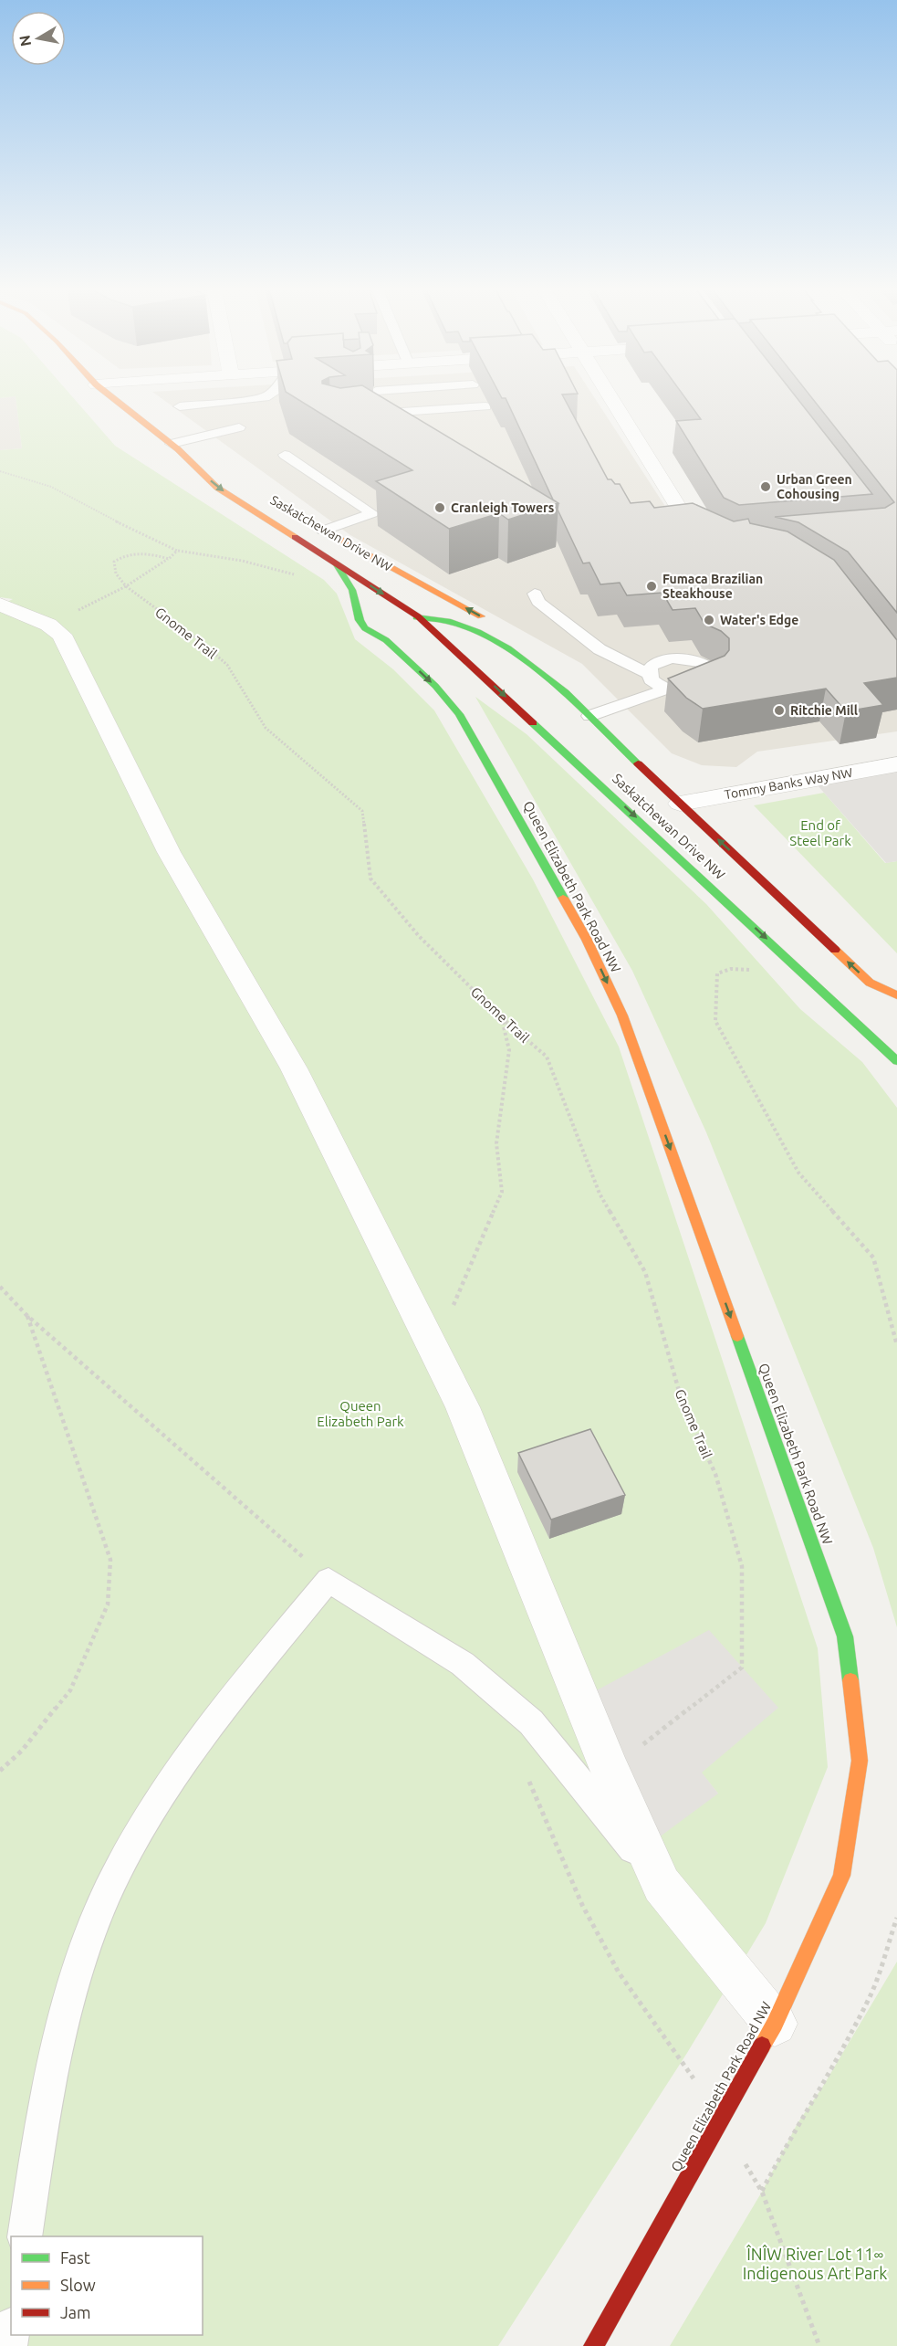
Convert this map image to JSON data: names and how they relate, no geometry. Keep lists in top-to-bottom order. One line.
{"streets":{"main road":["Saskatchewan Drive NW","Queen Elizabeth Park Road NW"],"street":["Tommy Banks Way NW"],"path":["Gnome Trail"]},"crossings":[["Saskatchewan Drive NW","Tommy Banks Way NW"],["Saskatchewan Drive NW","Queen Elizabeth Park Road NW"]],"one_way":["Queen Elizabeth Park Road NW"],"parks":["End of Steel Park","Queen Elizabeth Park","ÎNÎW River Lot 11∞ Indigenous Art Park"],"places":["Urban Green Cohousing","Cranleigh Towers","Fumaca Brazilian Steakhouse","Water's Edge","Ritchie Mill"],"legend":["Fast","Slow","Jam"],"north":"left"}
